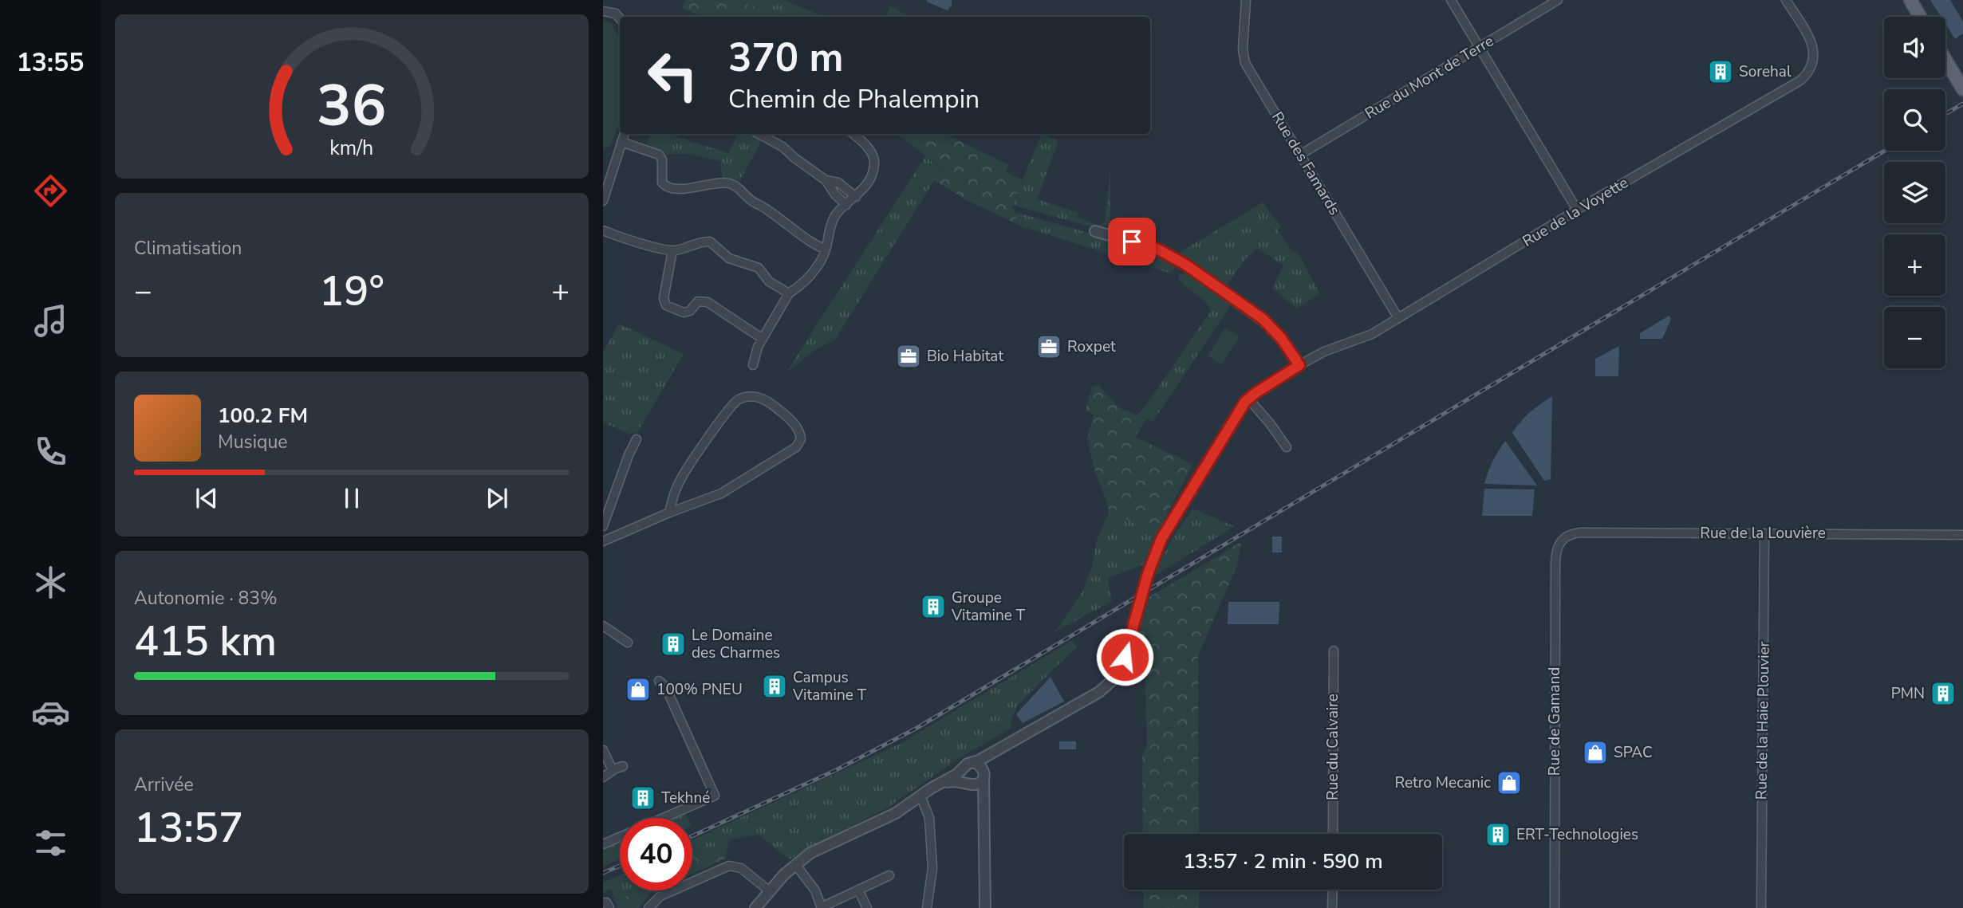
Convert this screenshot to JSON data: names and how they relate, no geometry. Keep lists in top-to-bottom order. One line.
{"streets":{"street":["Rue du Mont de Terre","Rue des Famards","Rue de la Voyette","Rue de la Louvière","Rue de la Haie Plouvier","Rue de Gamand","Rue du Calvaire"]},"crossings":[["Rue du Mont de Terre","Rue des Famards"],["Rue des Famards","Rue de la Voyette"],["Rue de la Louvière","Rue de la Haie Plouvier"],["Rue de la Louvière","Rue de Gamand"]],"places":{"building":["Sorehal","Groupe Vitamine T","Le Domaine des Charmes","Campus Vitamine T","PMN","Tekhné","ERT-Technologies"],"office":["Roxpet","Bio Habitat"],"shop":["100% PNEU","SPAC","Retro Mecanic"]},"page":{"tabs":"13:55","map_buttons":["+","−"],"turn":["370 m","Chemin de Phalempin"],"tile":["Climatisation",["Autonomie · 83%","415 km"],["Arrivée","13:57"]],"heat":["−","19°","+"],"song":["100.2 FM","Musique"],"limit":"40","trip":"13:57 · 2 min · 590 m","gauge":["36","km/h"]}}
